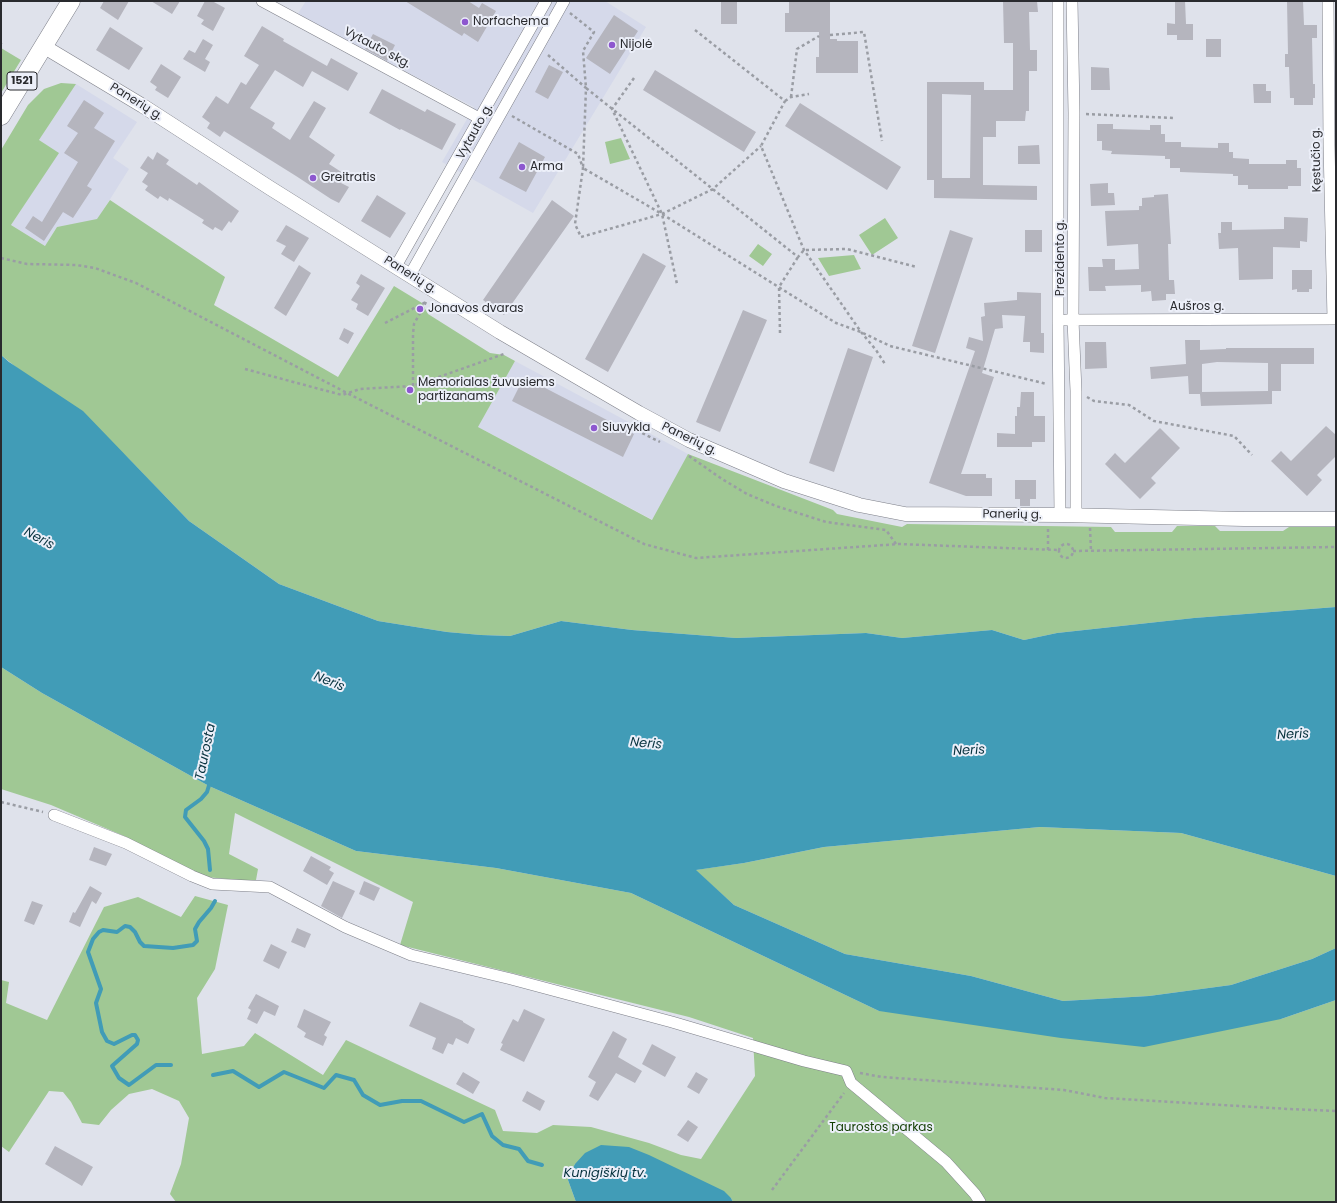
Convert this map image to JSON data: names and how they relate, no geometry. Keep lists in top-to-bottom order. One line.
{"streets":{"main road":["1521"],"street":["Vytauto skg.","Panerių g.","Vytauto g.","Kęstučio g.","Prezidento g.","Aušros g."]},"crossings":[["Vytauto skg.","Vytauto g."],["1521","Panerių g."],["Panerių g.","Vytauto g."],["Panerių g.","Prezidento g."],["Kęstučio g.","Aušros g."],["Prezidento g.","Aušros g."]],"water":["Neris","Taurosta","Kunigiškių tv."],"parks":["Taurostos parkas"],"places":["Norfachema","Nijolė","Arma","Greitratis","Jonavos dvaras","Memorialas žuvusiems partizanams","Siuvykla"]}
